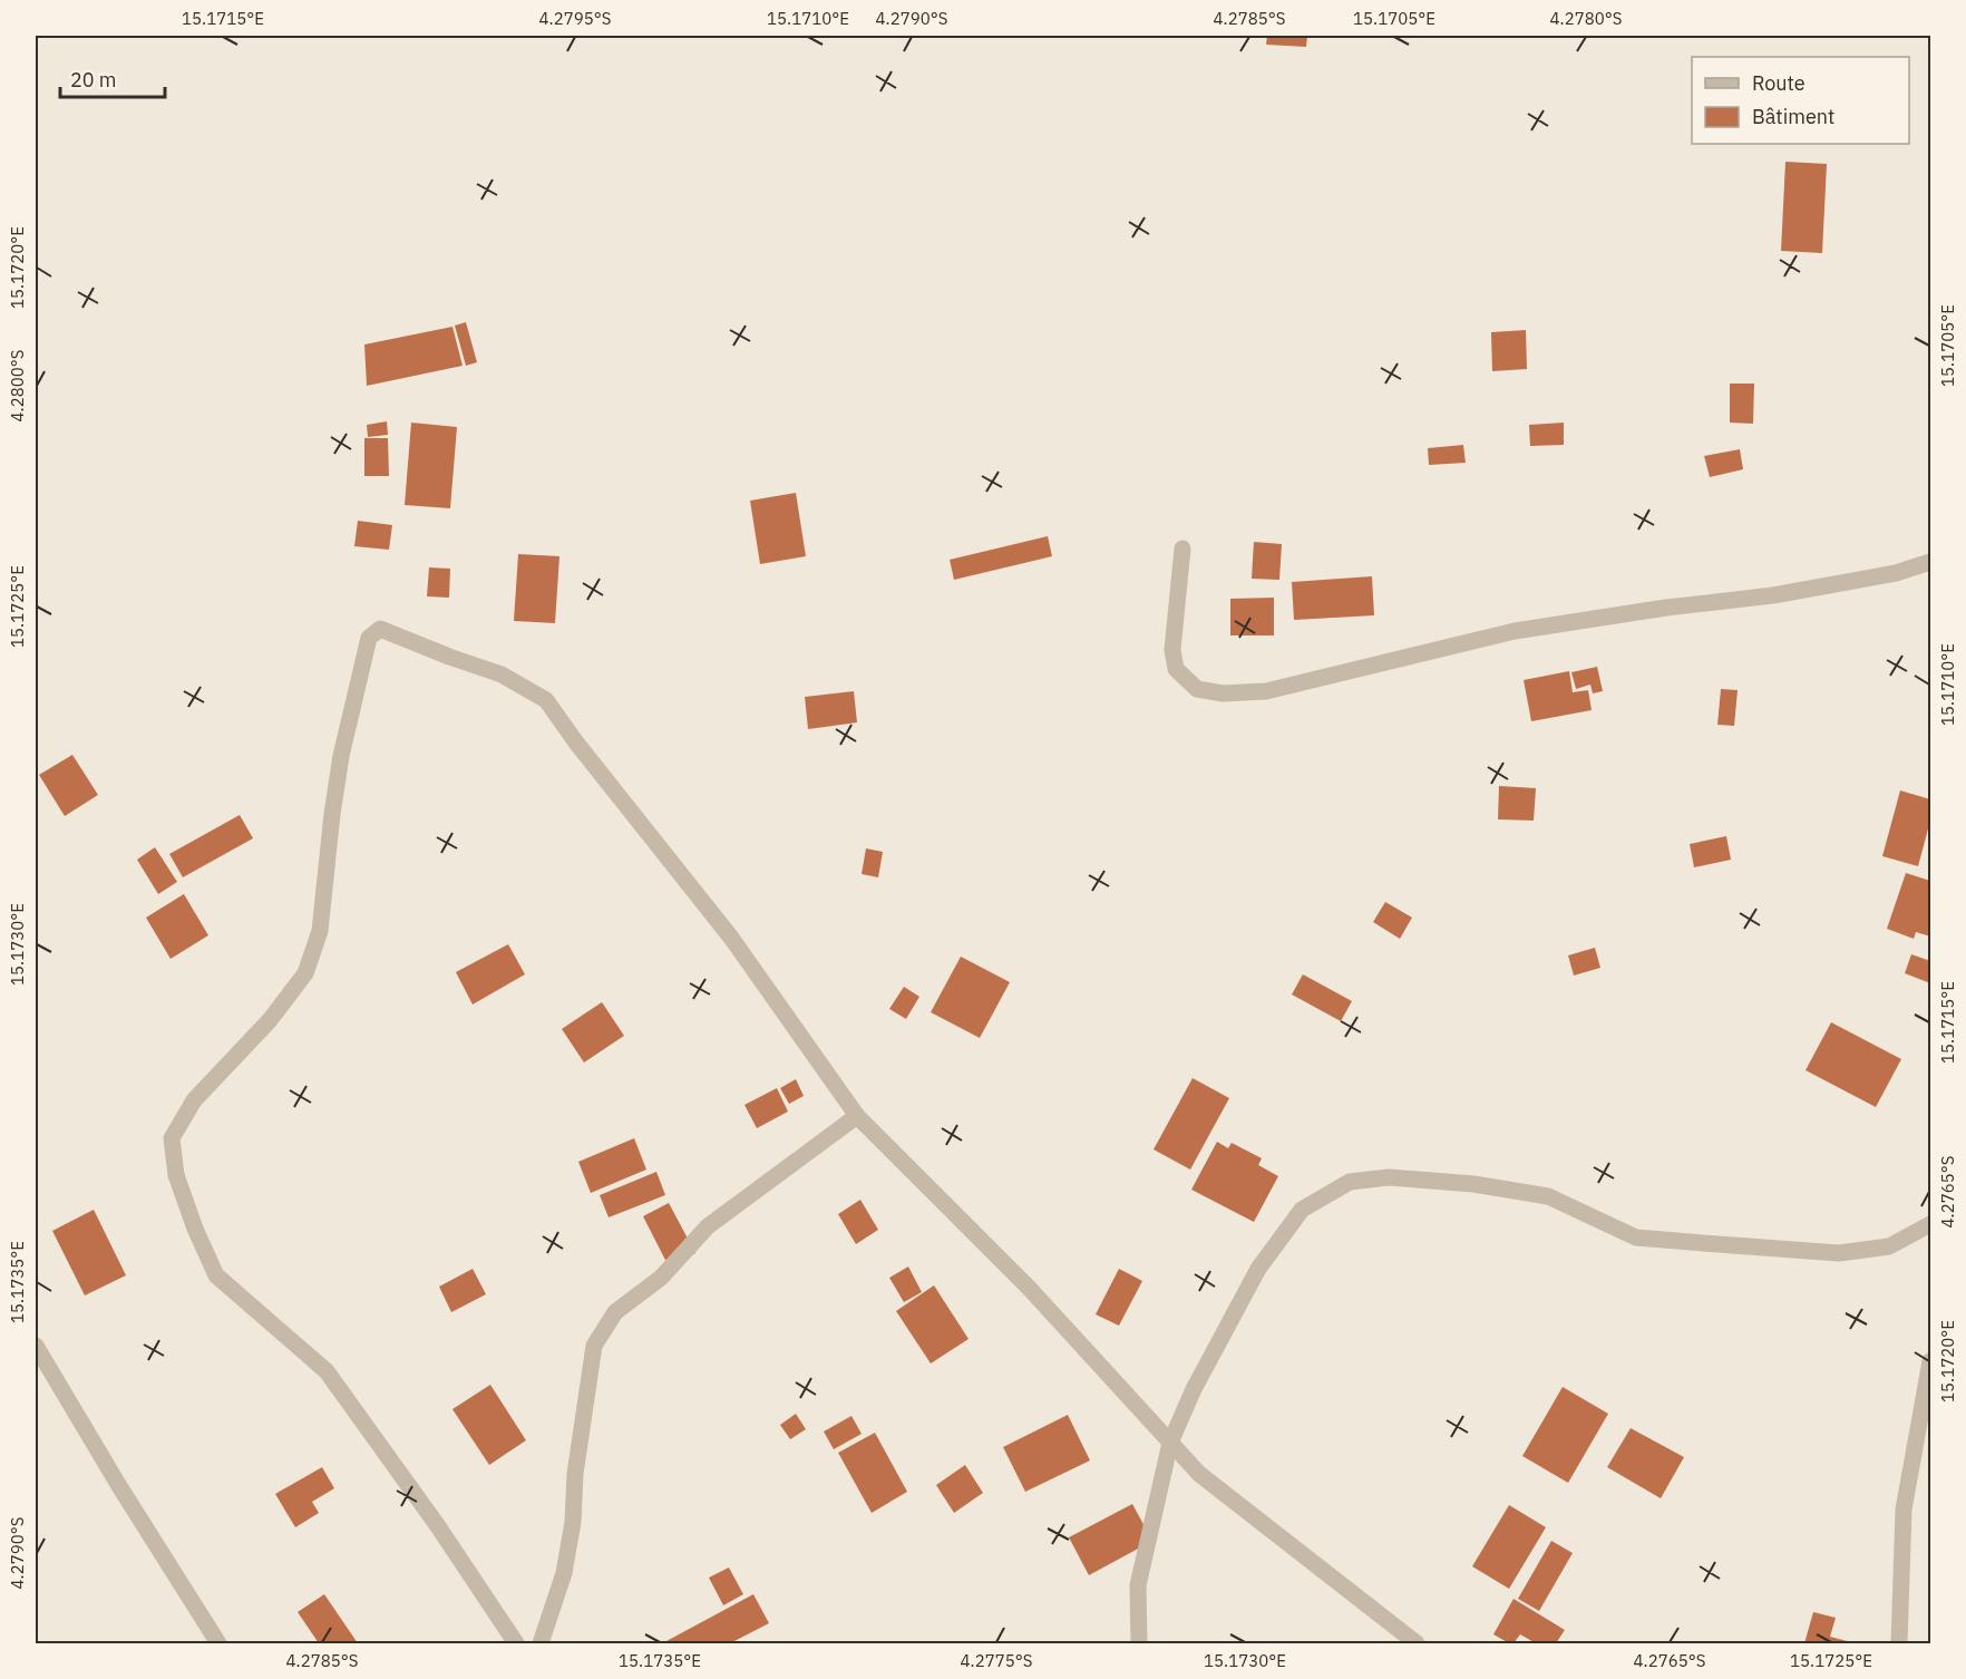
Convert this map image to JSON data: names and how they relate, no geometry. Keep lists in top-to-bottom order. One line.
{"legend":["Route","Bâtiment"],"scale_bar":"20 m","coordinates":["15.1715°E","4.2795°S","15.1710°E","4.2790°S","4.2785°S","15.1705°E","4.2780°S","15.1720°E","4.2800°S","15.1725°E","15.1730°E","4.2765°S","15.1735°E","4.2775°S"]}
